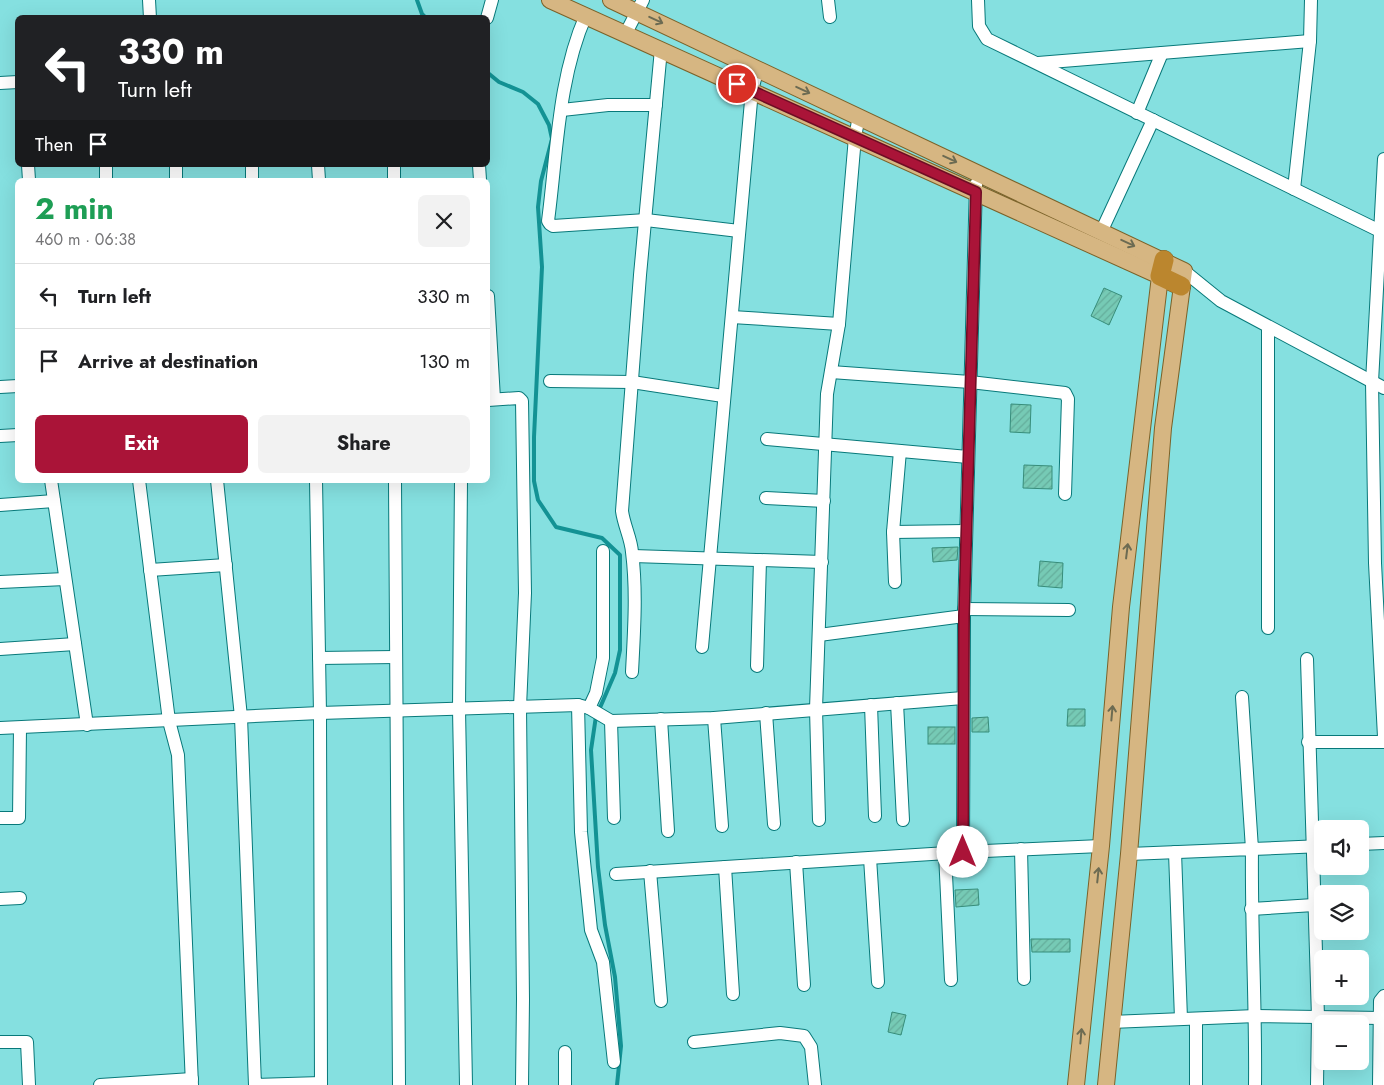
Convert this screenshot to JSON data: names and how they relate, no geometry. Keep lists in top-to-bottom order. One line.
{"page":{"turn":["330 m","Turn left"],"then":"Then","heading":["2 min","460 m · 06:38"],"list":[{"name":"Turn left","value":"330 m"},{"name":"Arrive at destination","value":"130 m"}],"buttons":["Exit","Share"],"map_buttons":["+","−"]}}
